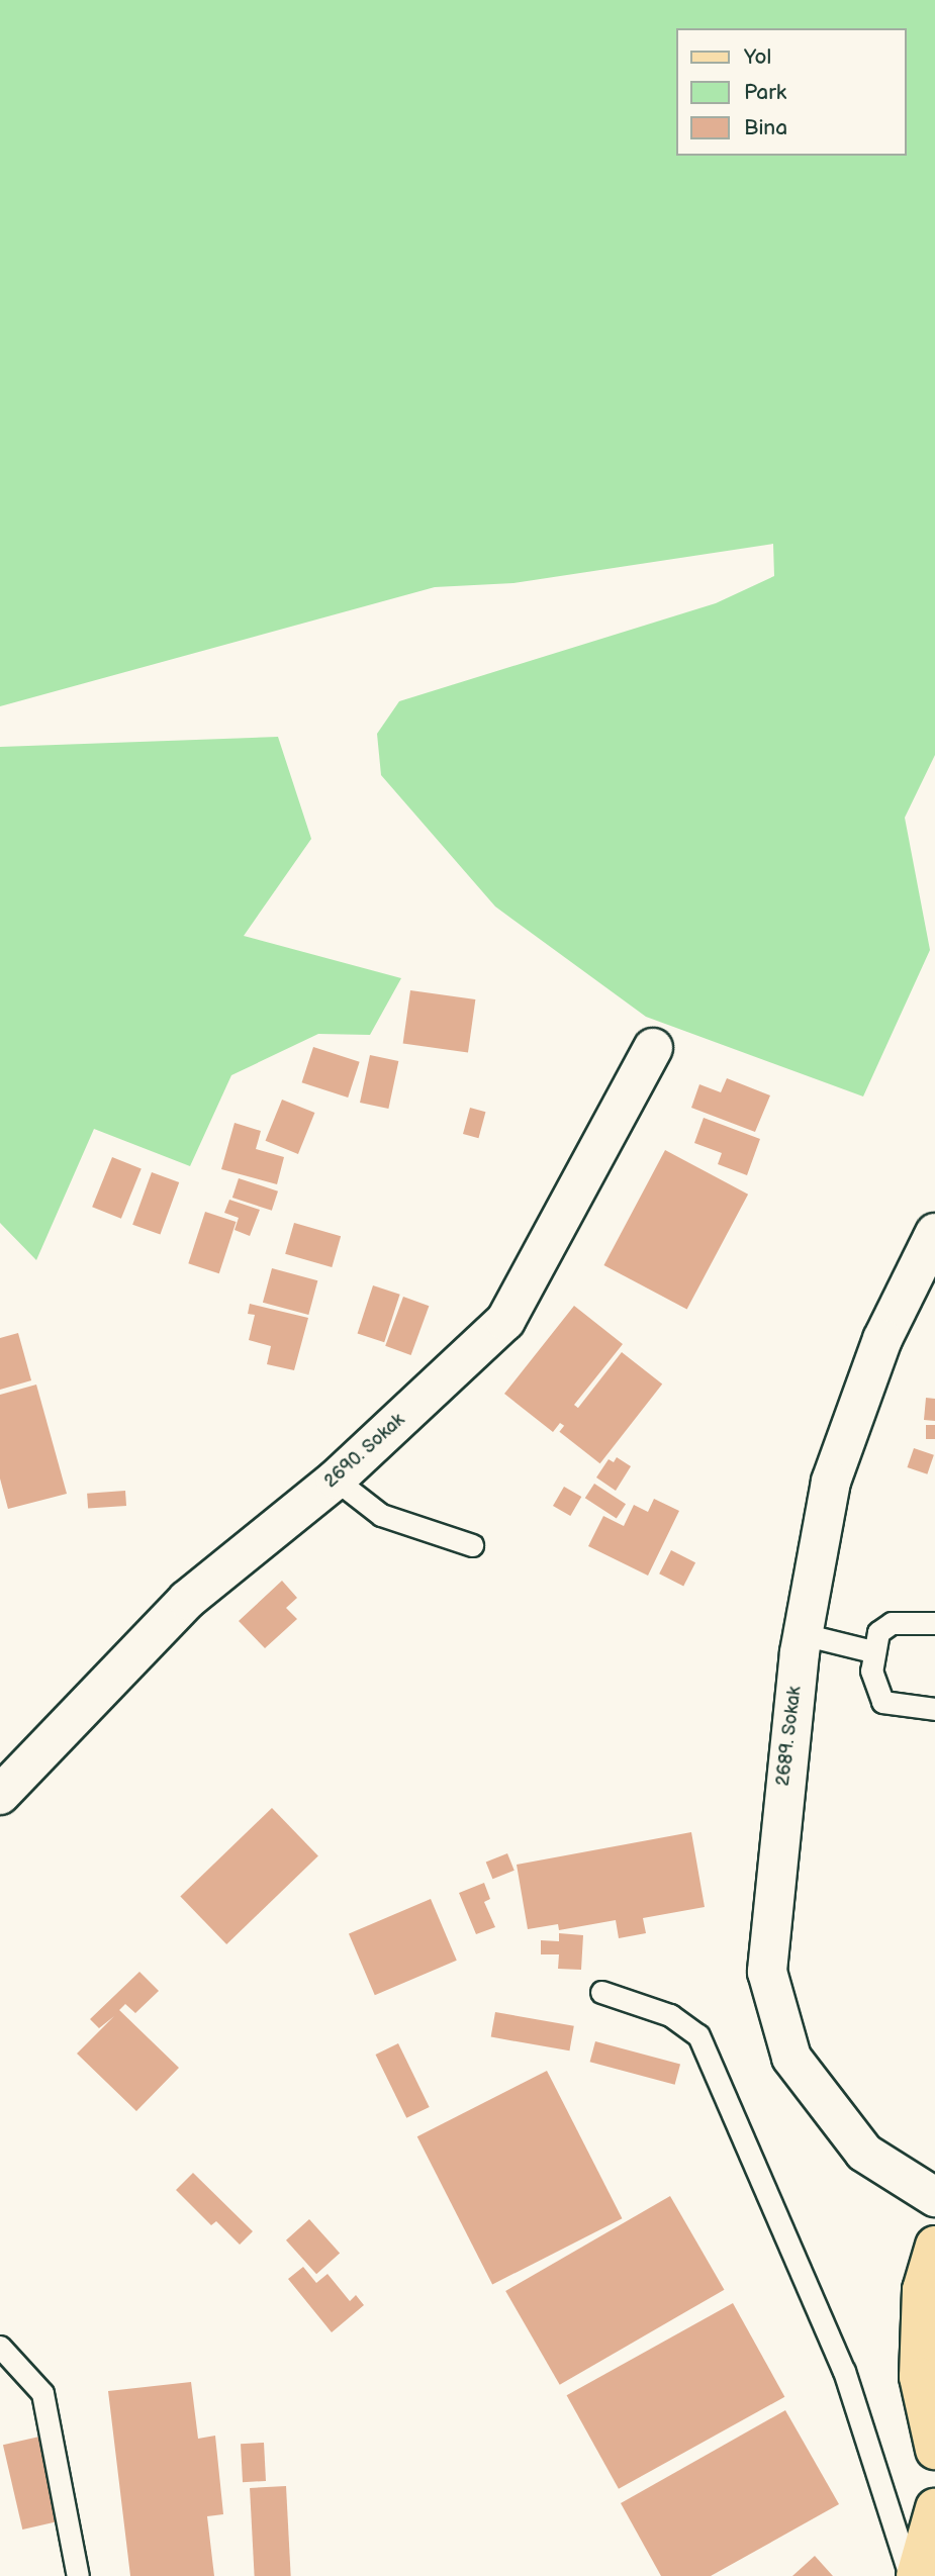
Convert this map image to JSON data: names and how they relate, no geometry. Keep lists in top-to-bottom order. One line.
{"streets":{"main road":["2690. Sokak","2689. Sokak"]},"legend":["Yol","Park","Bina"]}
